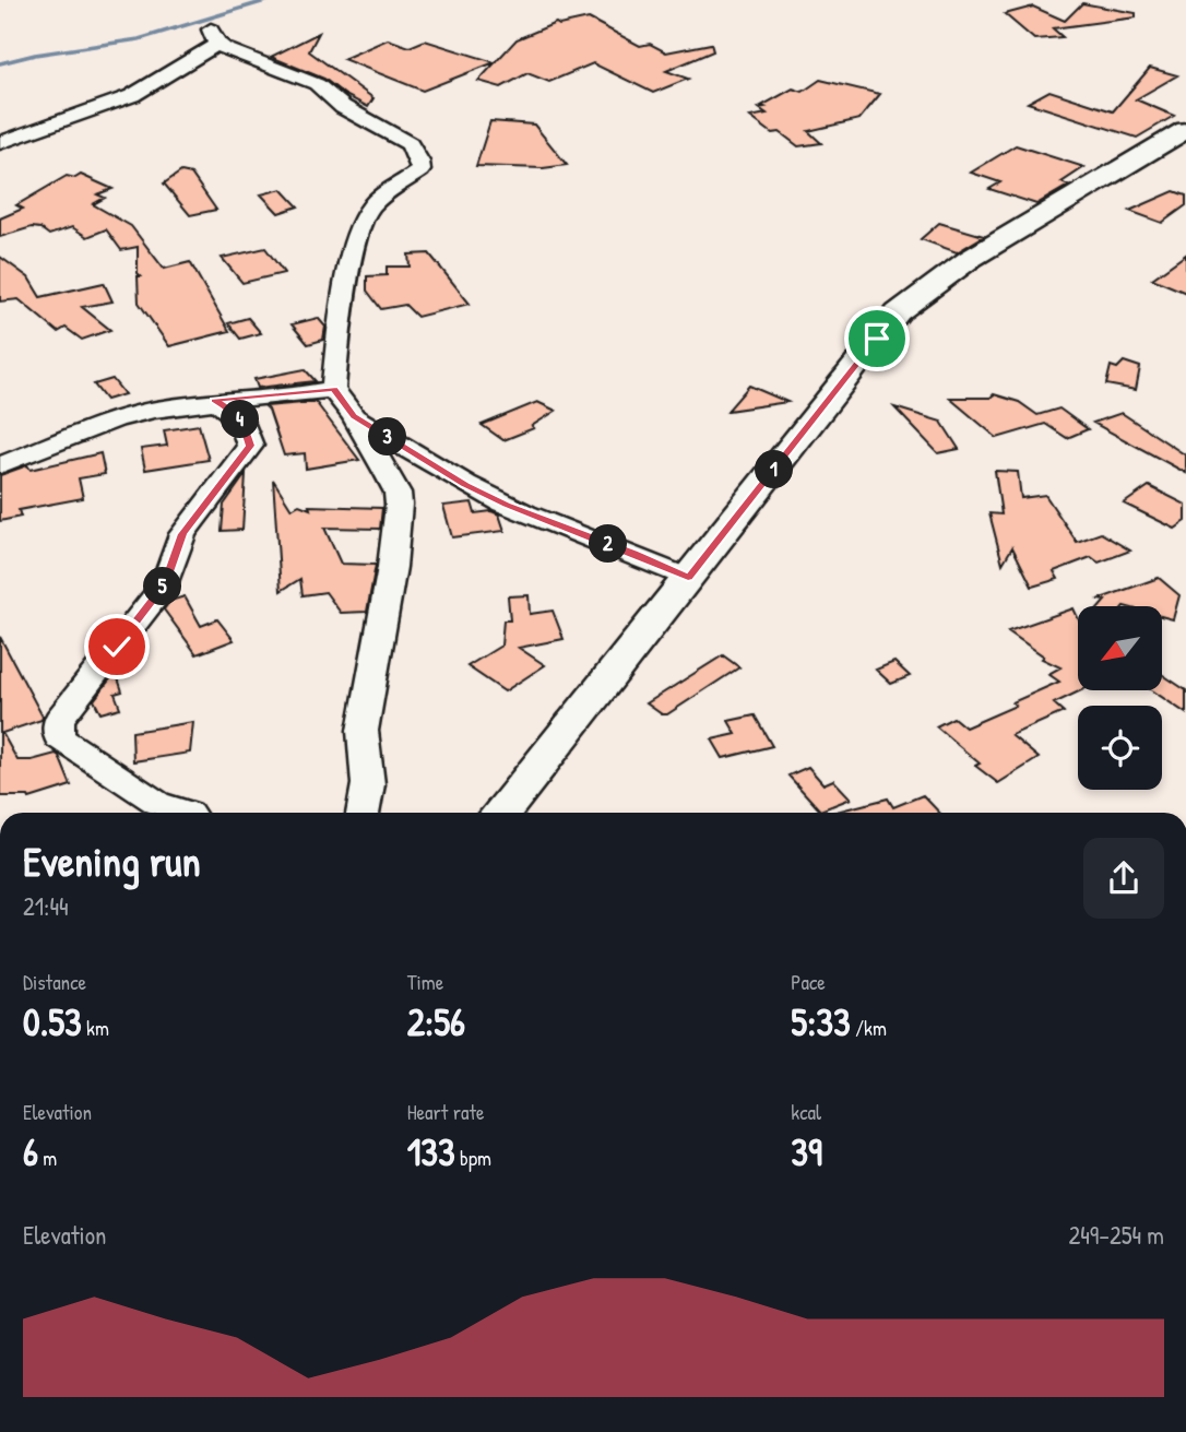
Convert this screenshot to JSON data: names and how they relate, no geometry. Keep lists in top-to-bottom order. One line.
{"north":"bottom left","page":{"pins":["4","3","1","2","5"],"heading":["Evening run","21:44"],"stats":[["Distance","0.53 km"],["Time","2:56"],["Pace","5:33 /km"],["Elevation","6 m"],["Heart rate","133 bpm"],["kcal","39"]],"chart":["Elevation","249–254 m"]}}
